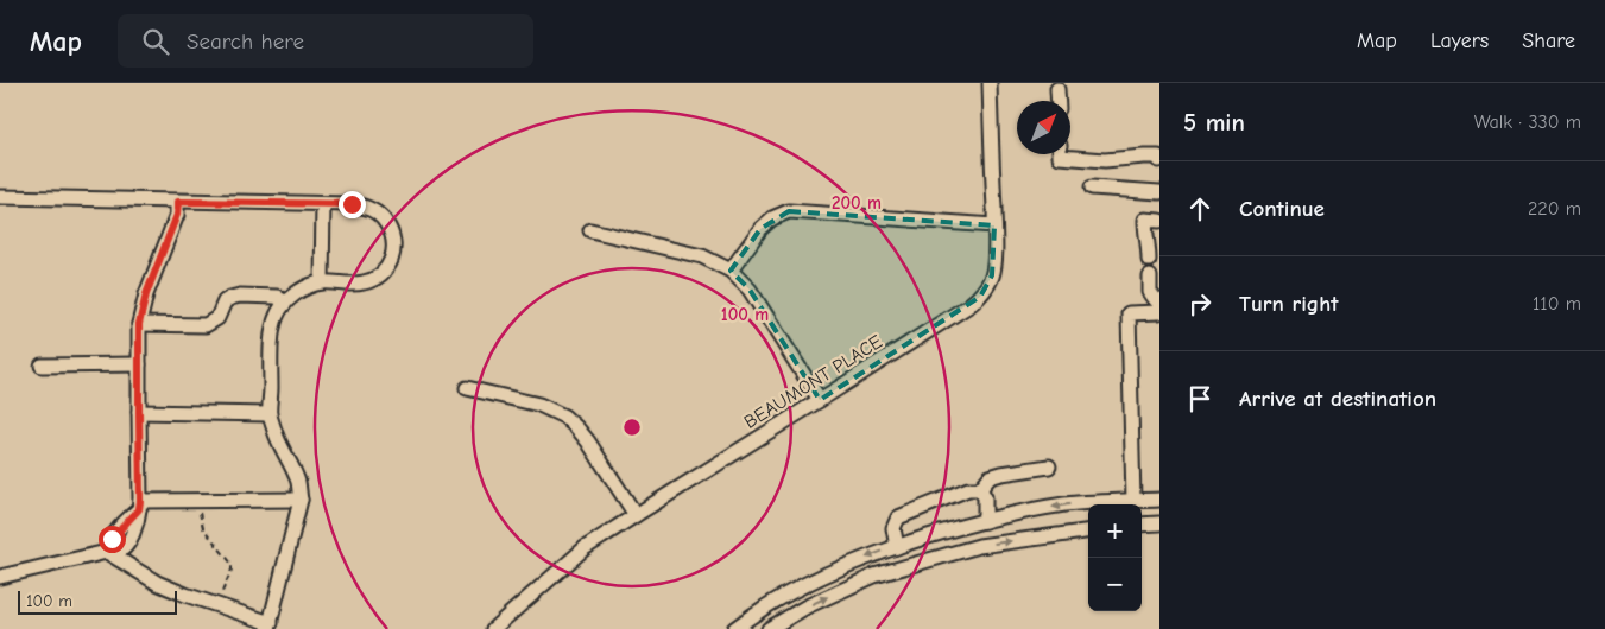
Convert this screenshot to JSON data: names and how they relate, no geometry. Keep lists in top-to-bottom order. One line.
{"streets":{"street":["BEAUMONT PLACE"]},"scale_bar":"100 m","north":"top right","page":{"header":"Map","search":"Search here","nav":["Map","Layers","Share"],"heading":["5 min","Walk · 330 m"],"list":[["Continue","220 m"],["Turn right","110 m"],"Arrive at destination"],"map_buttons":["+","−"],"scale":"100 m"},"rings":["200 m","100 m"]}
